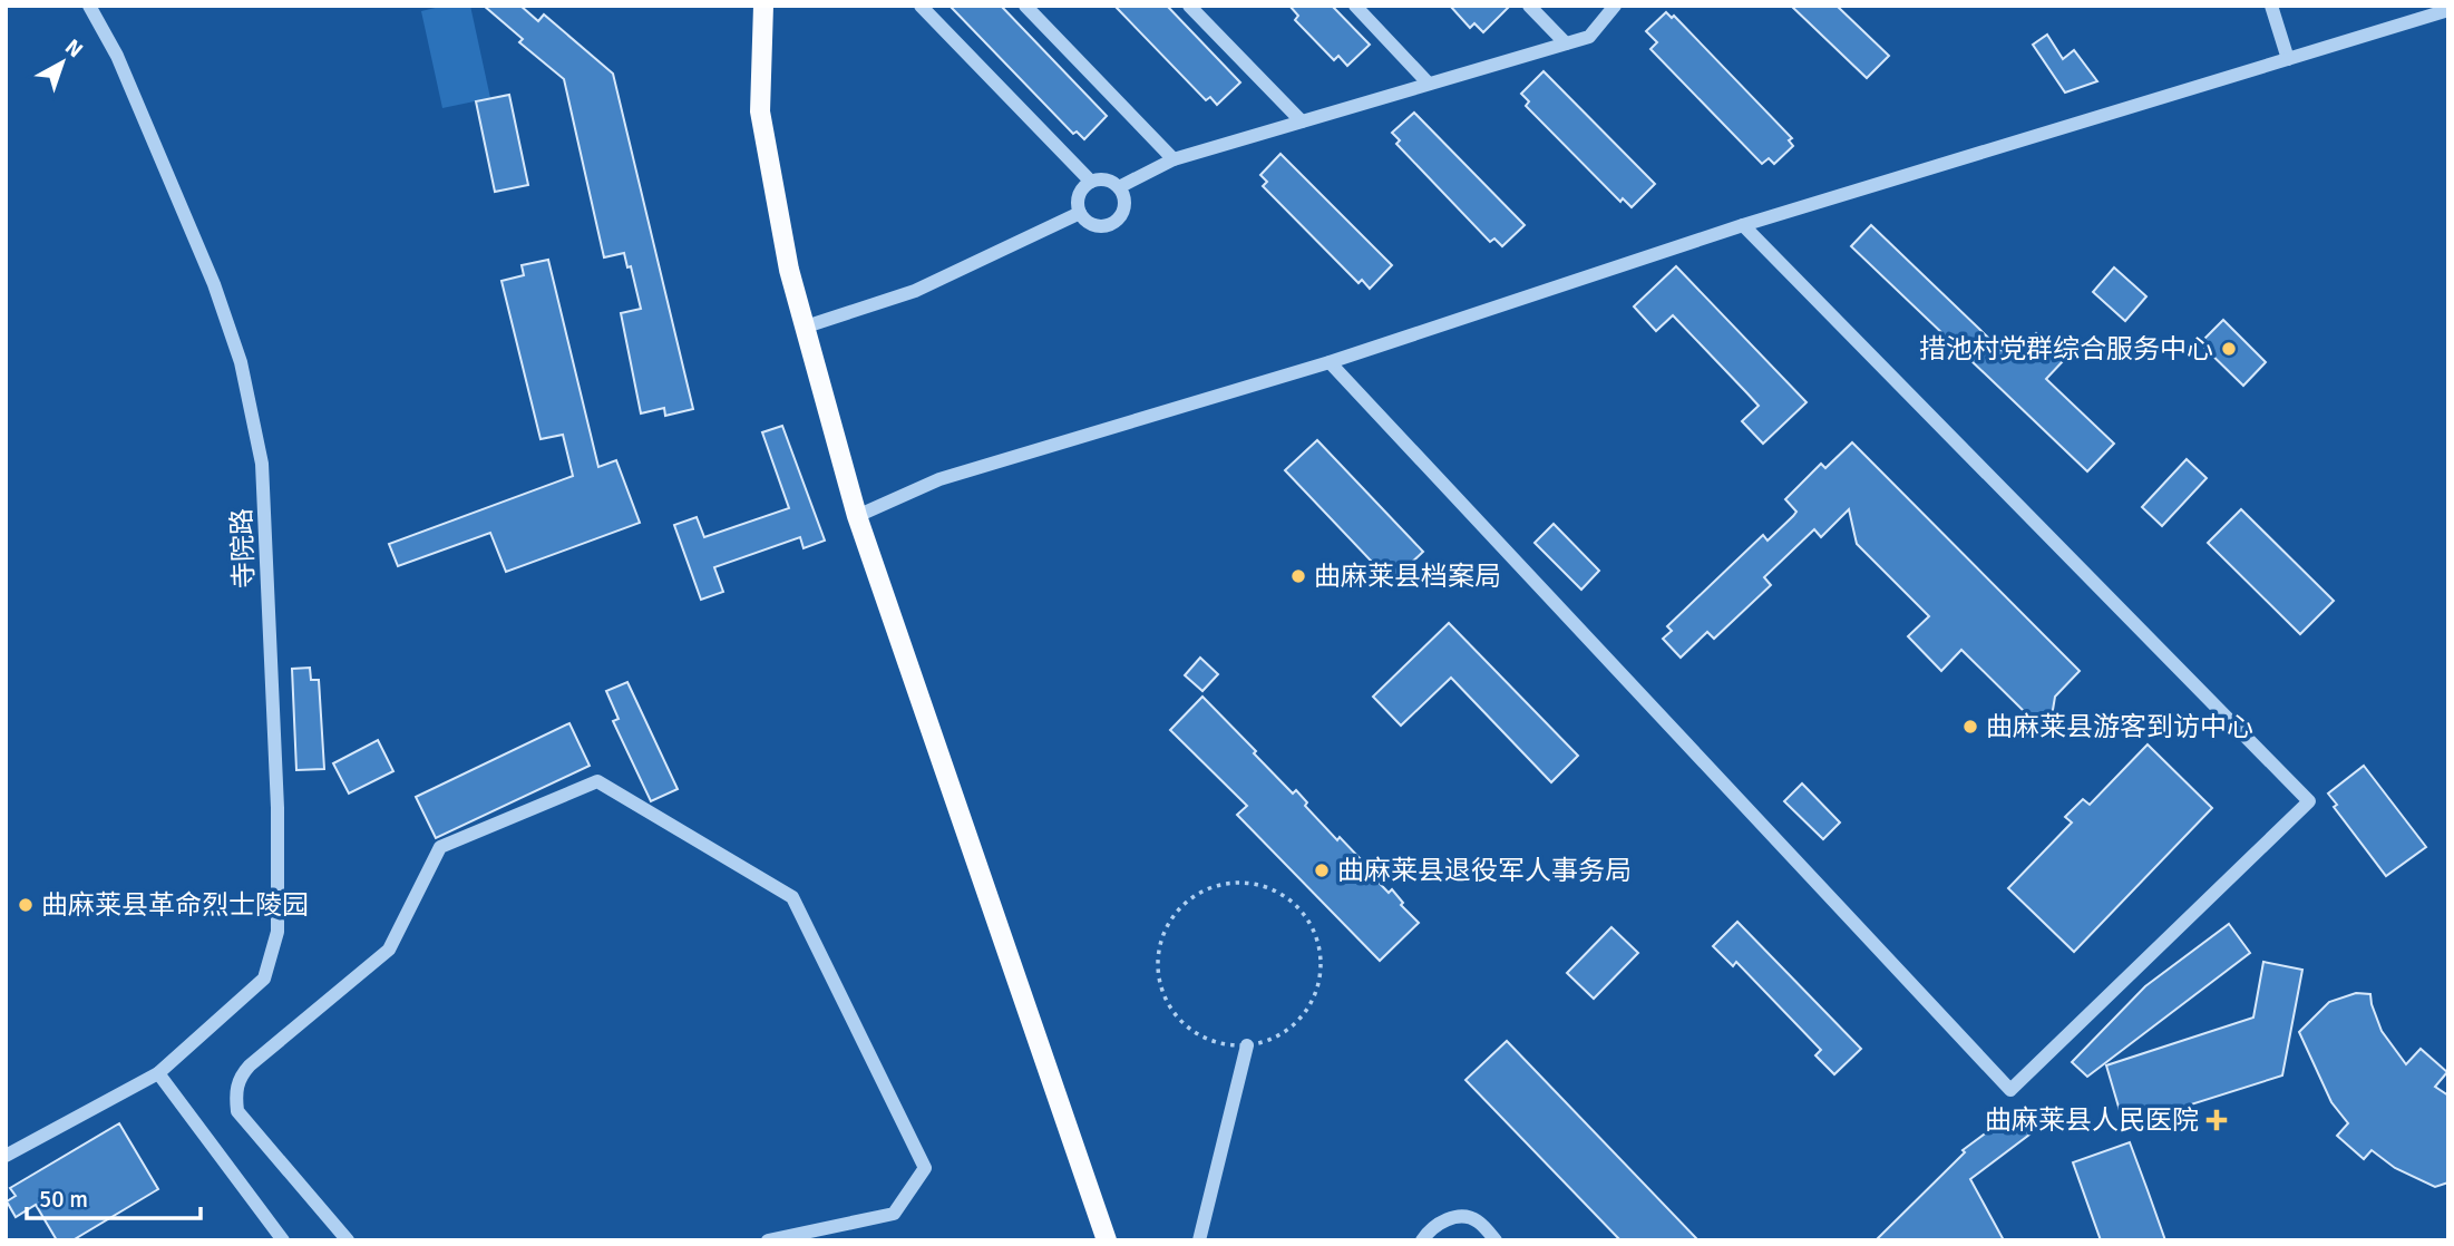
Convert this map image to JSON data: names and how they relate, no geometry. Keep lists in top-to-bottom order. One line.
{"streets":{"street":["寺院路"]},"places":{"other":["措池村党群综合服务中心","曲麻莱县档案局","曲麻莱县游客到访中心","曲麻莱县退役军人事务局","曲麻莱县革命烈士陵园"],"health":["曲麻莱县人民医院"]},"scale_bar":"50 m","north":"top right"}
